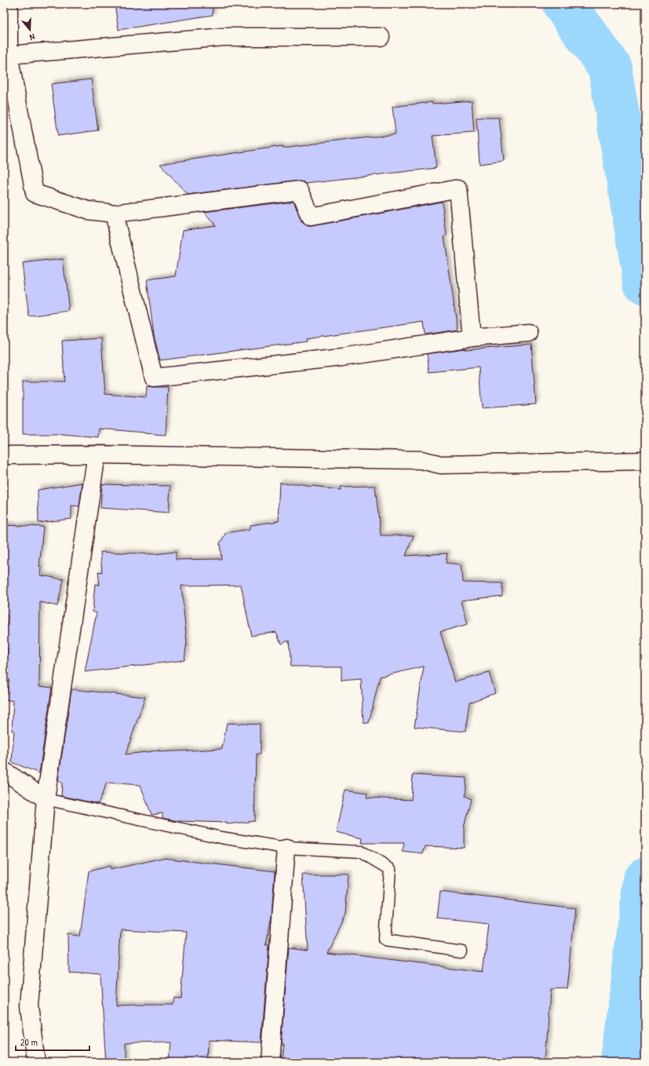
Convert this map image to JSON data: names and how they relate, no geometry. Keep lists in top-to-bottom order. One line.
{"scale_bar":"20 m","north":"bottom"}
